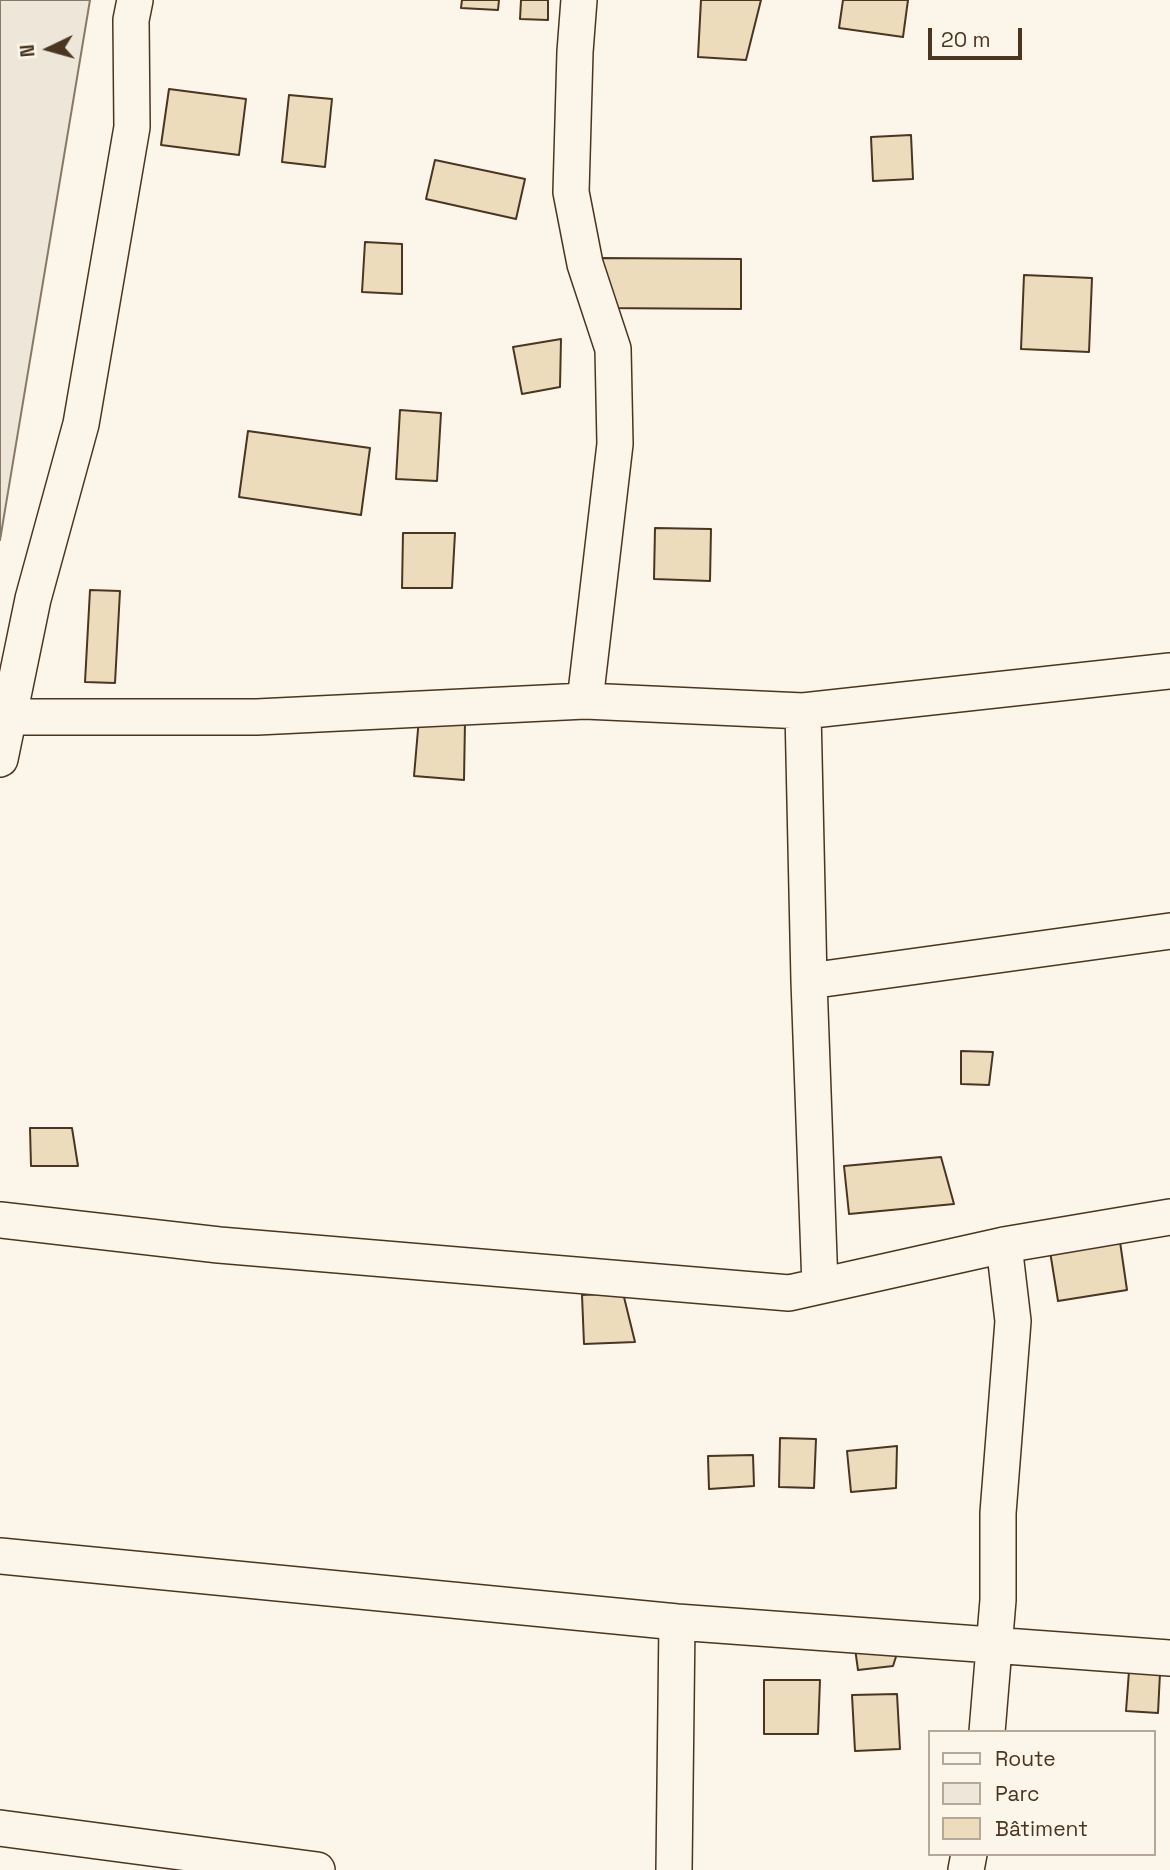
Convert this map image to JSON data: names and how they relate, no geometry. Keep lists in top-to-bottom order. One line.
{"legend":["Route","Parc","Bâtiment"],"scale_bar":"20 m","north":"left"}
